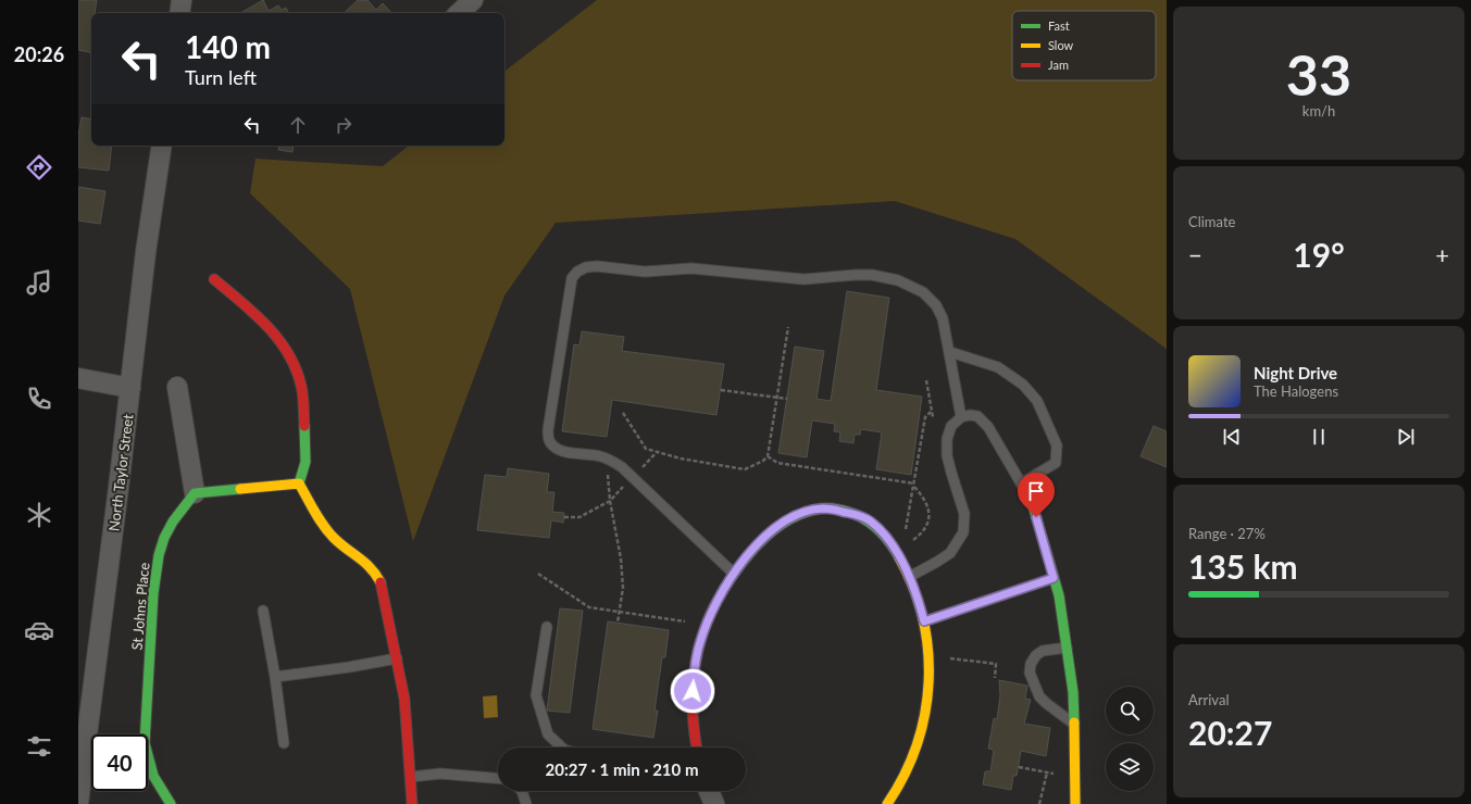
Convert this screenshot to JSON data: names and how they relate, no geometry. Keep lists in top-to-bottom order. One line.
{"streets":{"street":["North Taylor Street","St Johns Place"]},"legend":["Fast","Slow","Jam"],"page":{"tabs":"20:26","tile":[["33","km/h"],"Climate",["Range · 27%","135 km"],["Arrival","20:27"]],"turn":["140 m","Turn left"],"heat":["−","19°","+"],"song":["Night Drive","The Halogens"],"limit":"40","trip":"20:27 · 1 min · 210 m"}}
